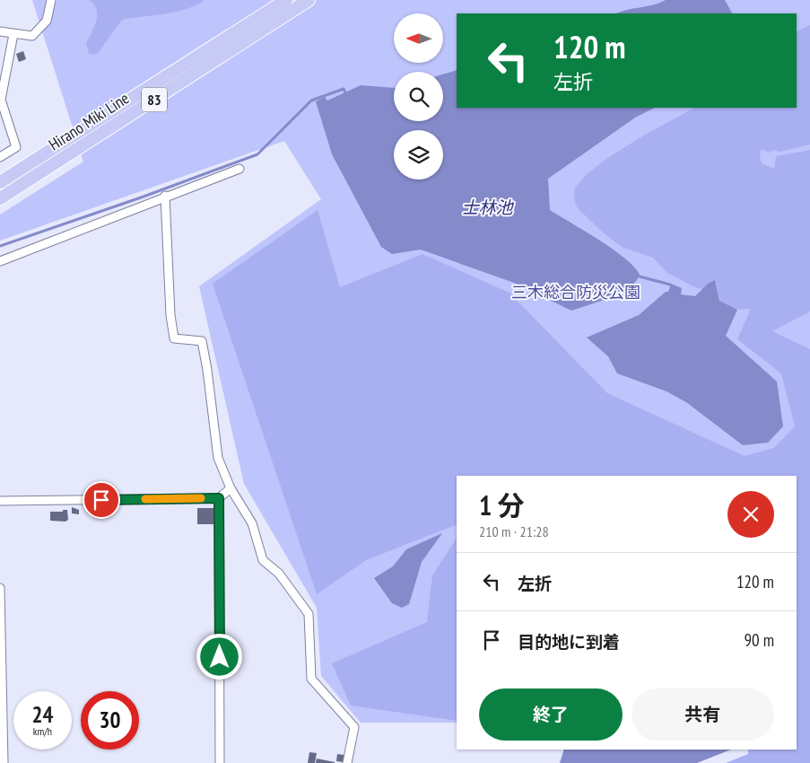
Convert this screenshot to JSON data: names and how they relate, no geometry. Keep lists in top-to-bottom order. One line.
{"streets":{"main road":["83","Hirano Miki Line"]},"water":["士林池"],"parks":["三木総合防災公園"],"north":"left","page":{"turn":["120 m","左折"],"heading":["1 分","210 m · 21:28"],"list":[{"name":"左折","value":"120 m"},{"name":"目的地に到着","value":"90 m"}],"buttons":["終了","共有"],"speed":"24 km/h","limit":"30"}}
